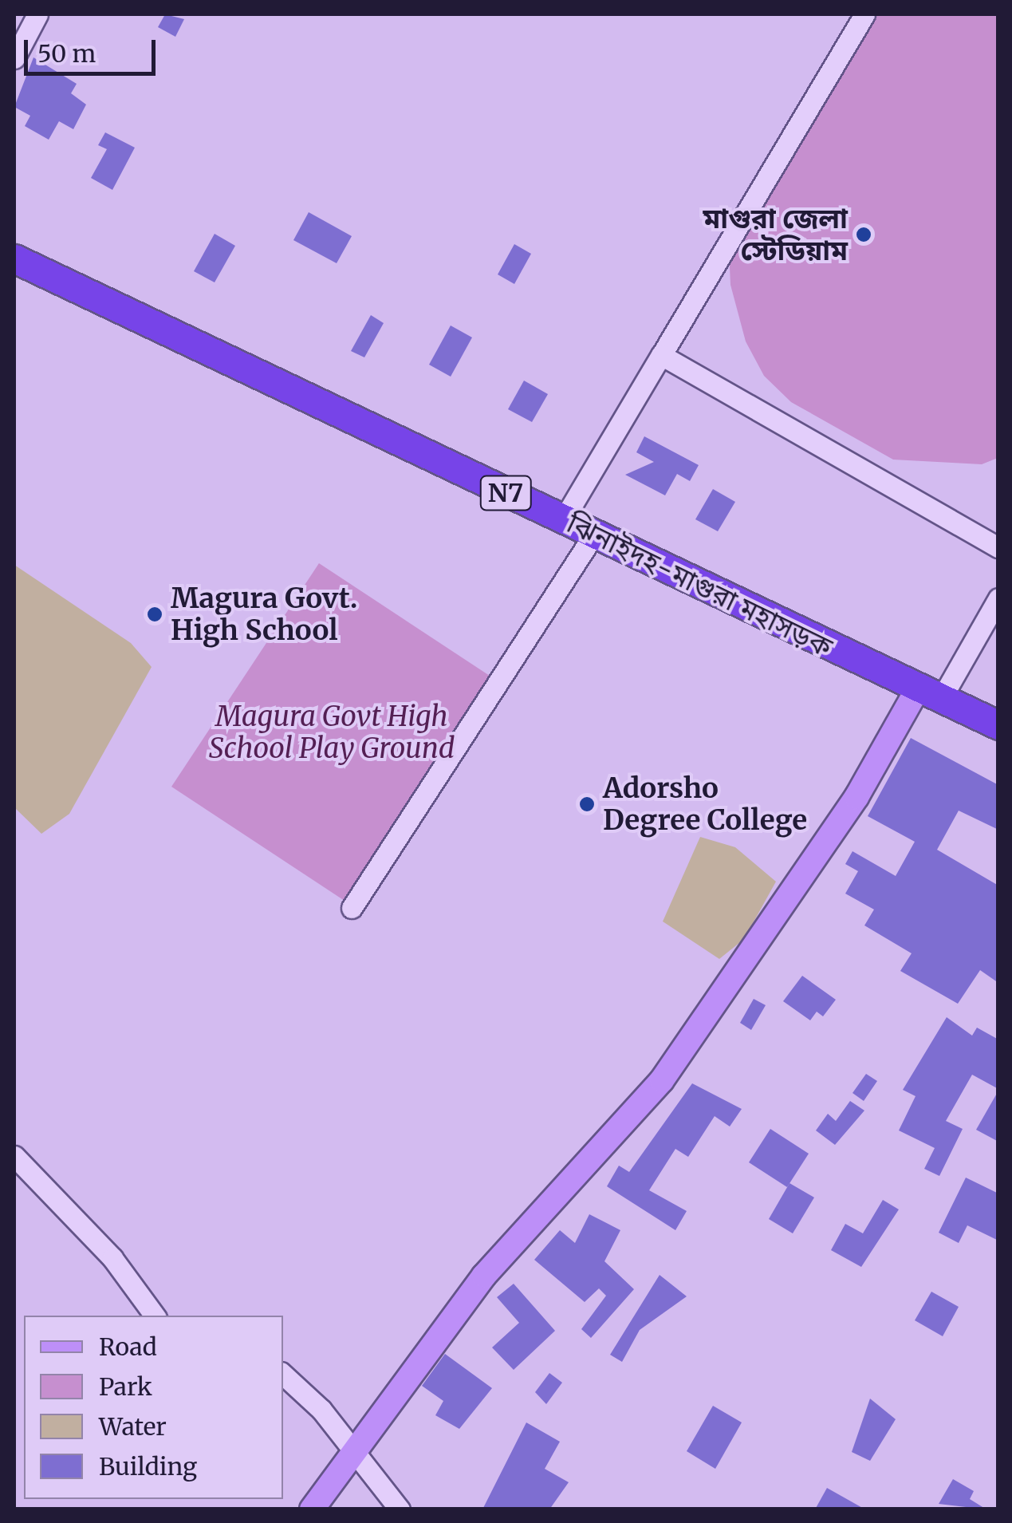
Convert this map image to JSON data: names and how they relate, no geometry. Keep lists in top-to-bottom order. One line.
{"streets":{"highway":["N7","ঝিনাইদহ-মাগুরা মহাসড়ক"]},"parks":["Magura Govt High School Play Ground"],"places":["মাগুরা জেলা স্টেডিয়াম","Magura Govt. High School","Adorsho Degree College"],"legend":["Road","Park","Water","Building"],"scale_bar":"50 m"}
